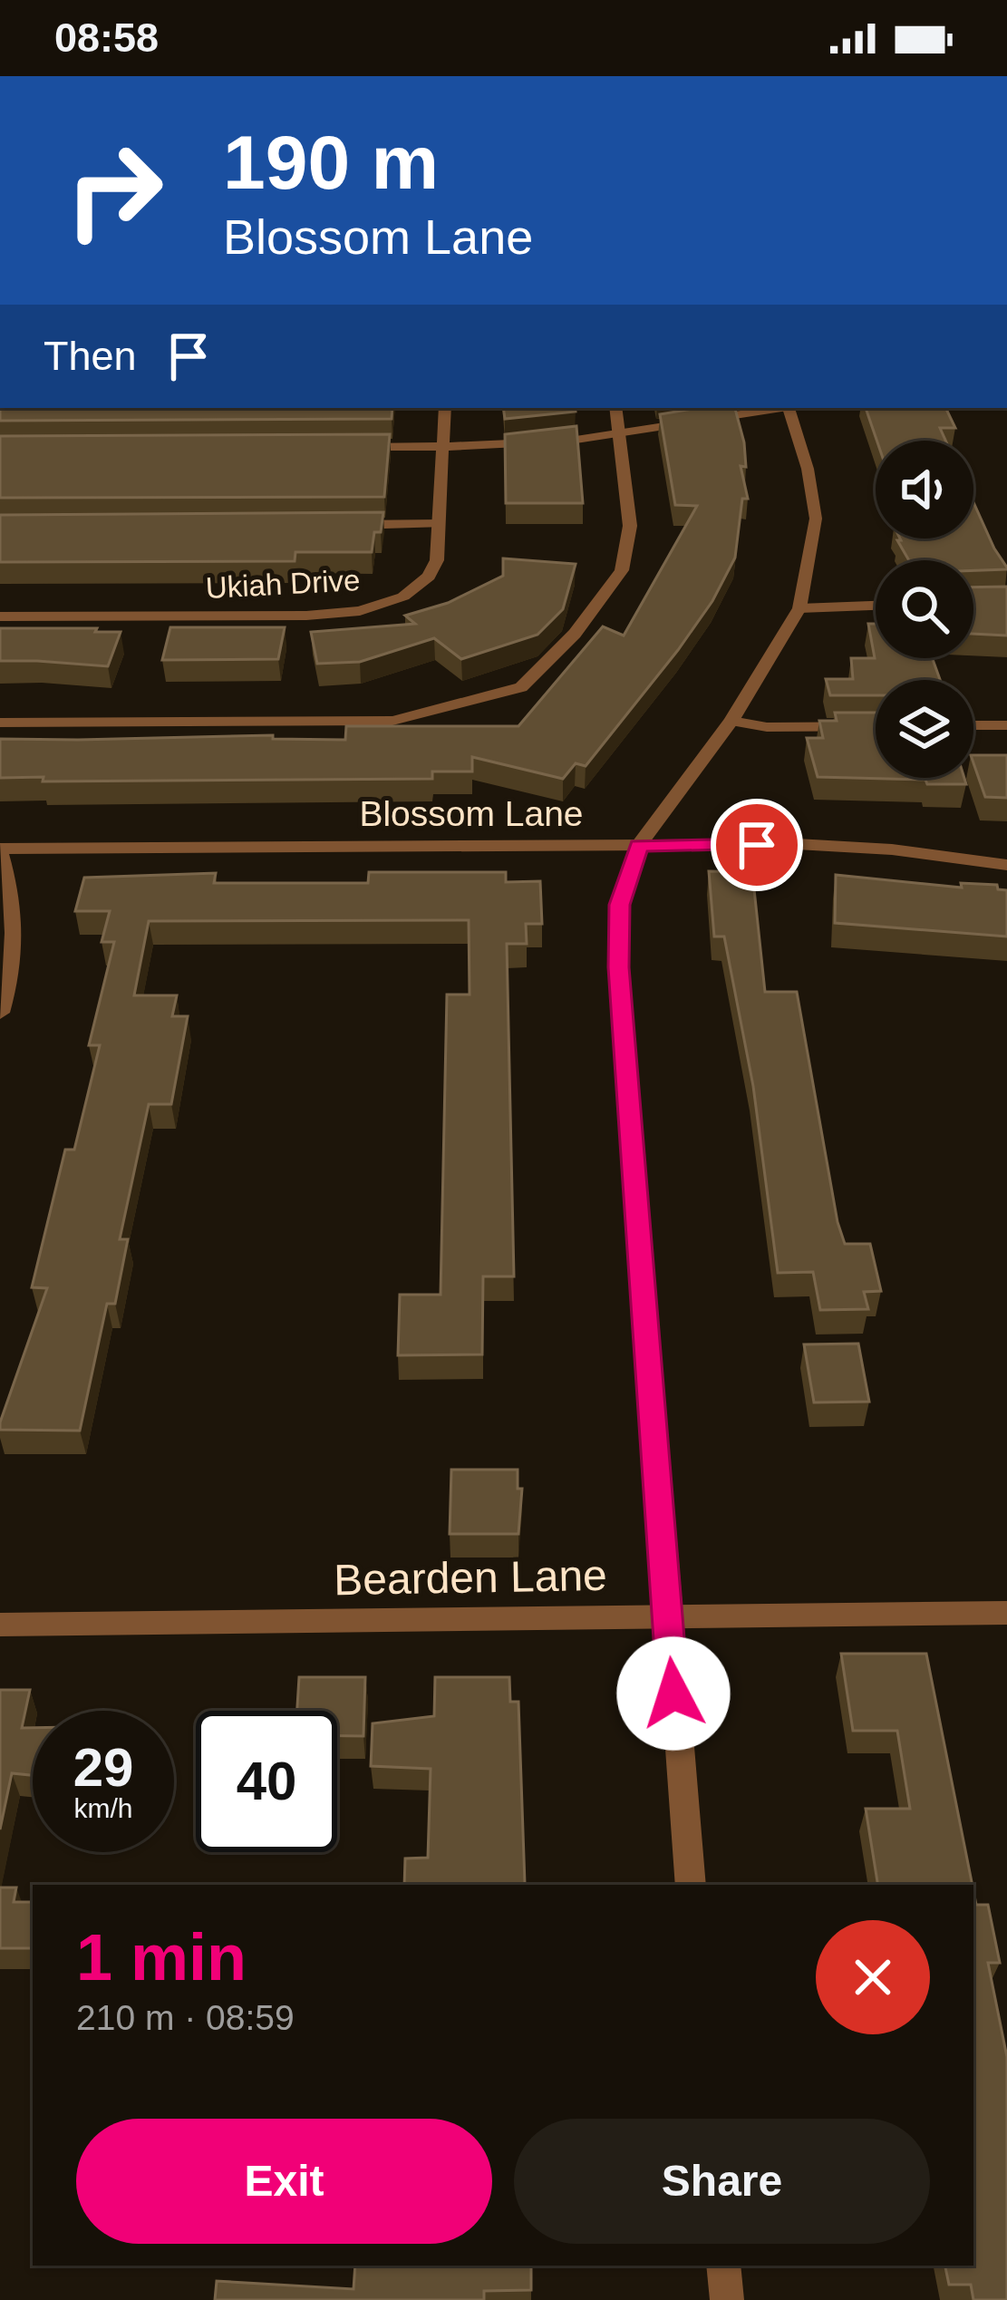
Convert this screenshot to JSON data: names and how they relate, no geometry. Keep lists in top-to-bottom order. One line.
{"streets":{"street":["Ukiah Drive","Blossom Lane","Bearden Lane"]},"page":{"status":"08:58","turn":["190 m","Blossom Lane"],"then":"Then","speed":"29 km/h","limit":"40","heading":["1 min","210 m · 08:59"],"buttons":["Exit","Share"]}}
